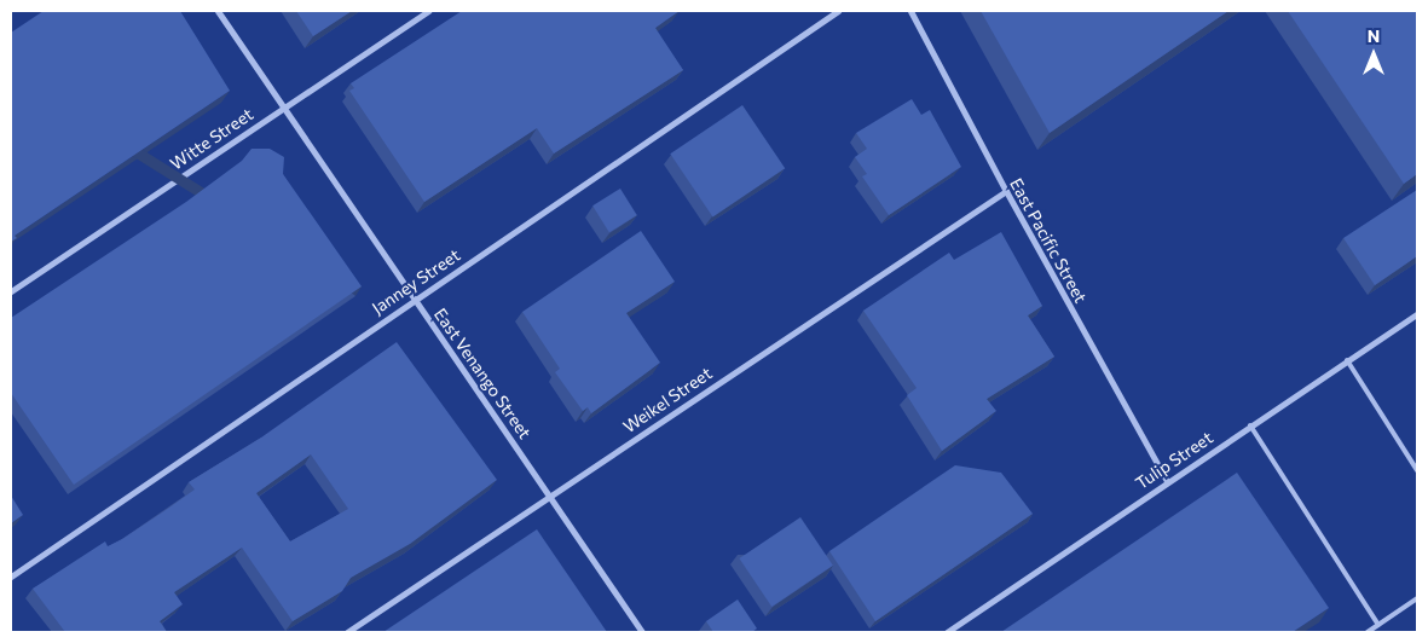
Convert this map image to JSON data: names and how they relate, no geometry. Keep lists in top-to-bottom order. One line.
{"streets":{"street":["Witte Street","East Pacific Street","Janney Street","East Venango Street","Weikel Street","Tulip Street"]},"crossings":[["Witte Street","East Venango Street"],["East Pacific Street","Weikel Street"],["East Pacific Street","Tulip Street"],["Janney Street","East Venango Street"],["East Venango Street","Weikel Street"]],"north":"top"}
